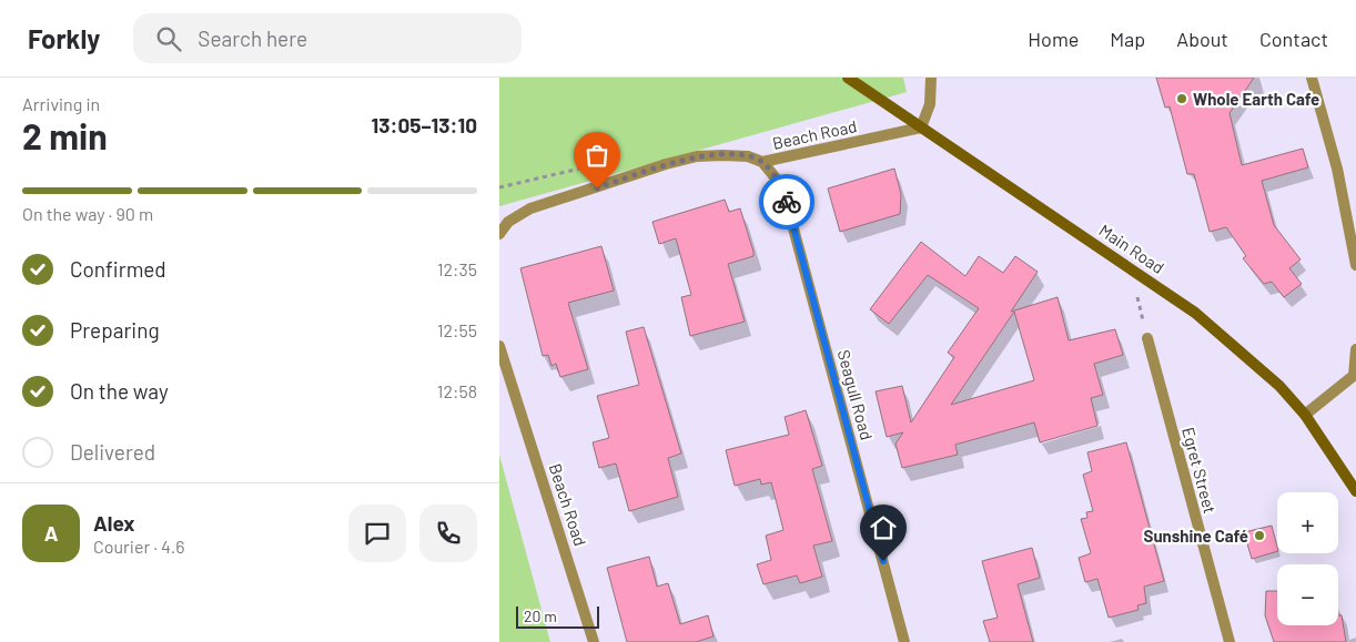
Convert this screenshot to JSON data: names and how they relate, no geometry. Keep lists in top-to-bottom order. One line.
{"streets":{"main road":["Main Road"],"street":["Beach Road","Seagull Road","Egret Street"]},"crossings":[["Beach Road","Main Road"],["Beach Road","Seagull Road"]],"places":["Whole Earth Cafe","Sunshine Café"],"scale_bar":"20 m","page":{"header":"Forkly","search":"Search here","nav":["Home","Map","About","Contact"],"heading":["2 min","Arriving in","13:05–13:10"],"panel":["Alex","Courier · 4.6"],"bar":"On the way · 90 m","list":[["Confirmed","12:35"],["Preparing","12:55"],["On the way","12:58"],"Delivered"],"map_buttons":["+","−"],"round":"A","scale":"20 m"}}
